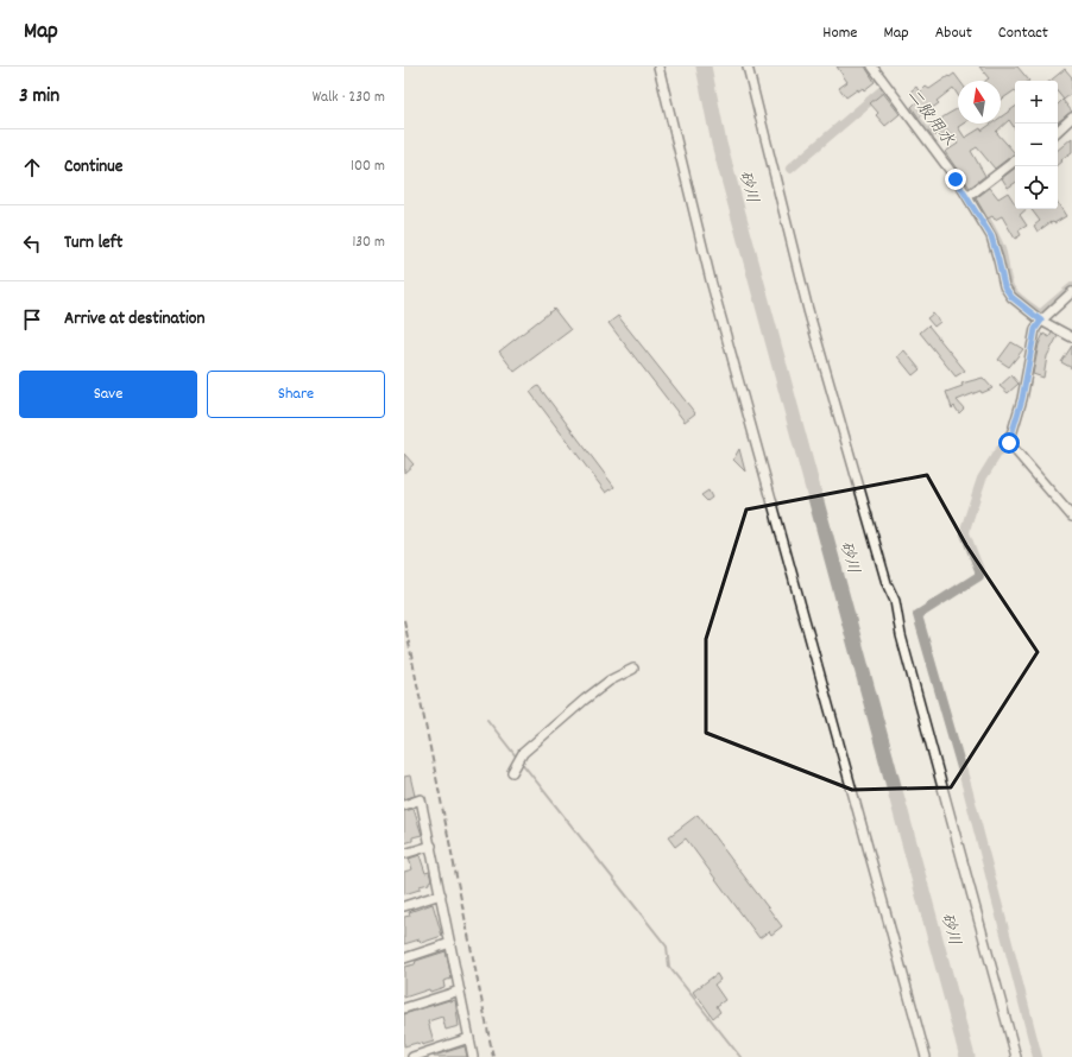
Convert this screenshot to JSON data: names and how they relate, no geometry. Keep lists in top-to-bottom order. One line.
{"water":["二股用水","砂川"],"north":"top","page":{"header":"Map","nav":["Home","Map","About","Contact"],"heading":["3 min","Walk · 230 m"],"map_buttons":["+","−"],"list":[["Continue","100 m"],["Turn left","130 m"],"Arrive at destination"],"buttons":["Save","Share"]}}
